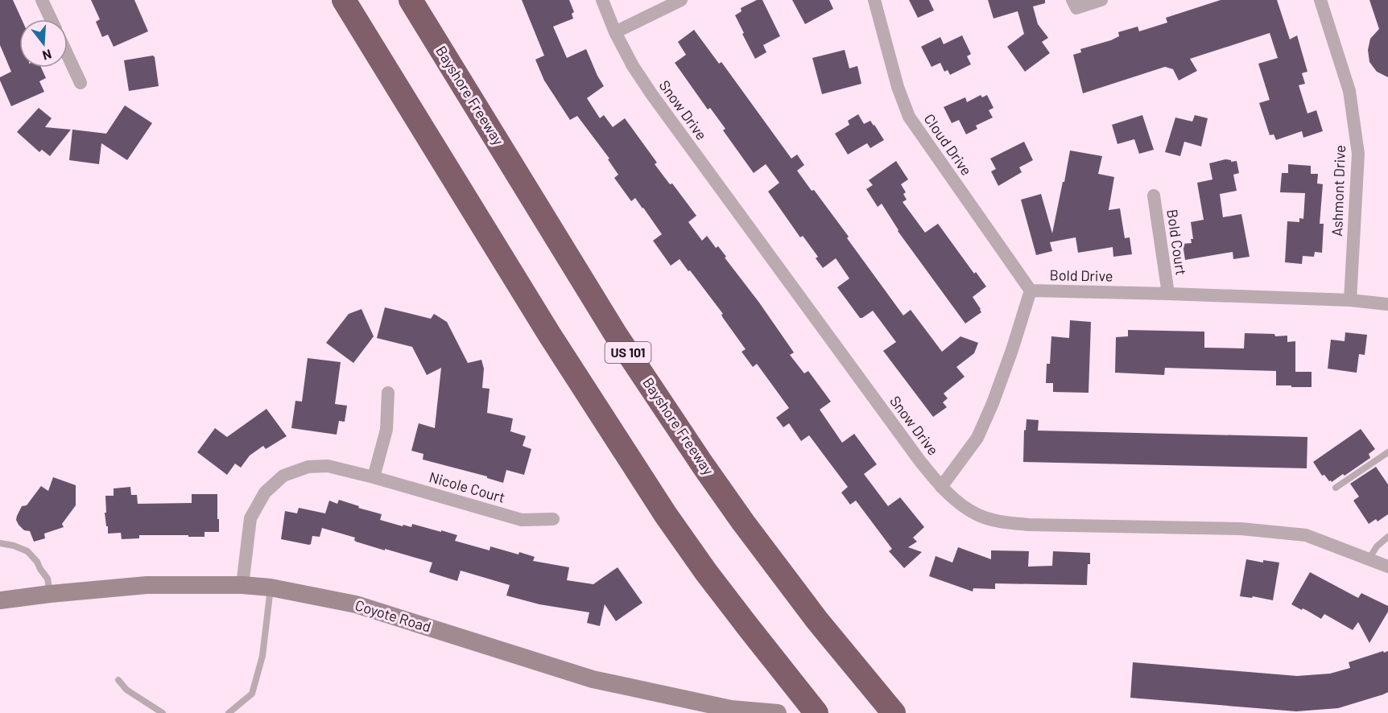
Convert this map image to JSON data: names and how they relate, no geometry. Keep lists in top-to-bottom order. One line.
{"streets":{"highway":["Bayshore Freeway","US 101"],"street":["Snow Drive","Cloud Drive","Ashmont Drive","Bold Court","Bold Drive","Nicole Court","Coyote Road"]},"crossings":[["Snow Drive","Bold Drive"],["Cloud Drive","Bold Drive"],["Ashmont Drive","Bold Drive"],["Bold Court","Bold Drive"],["Nicole Court","Coyote Road"]],"north":"bottom"}
